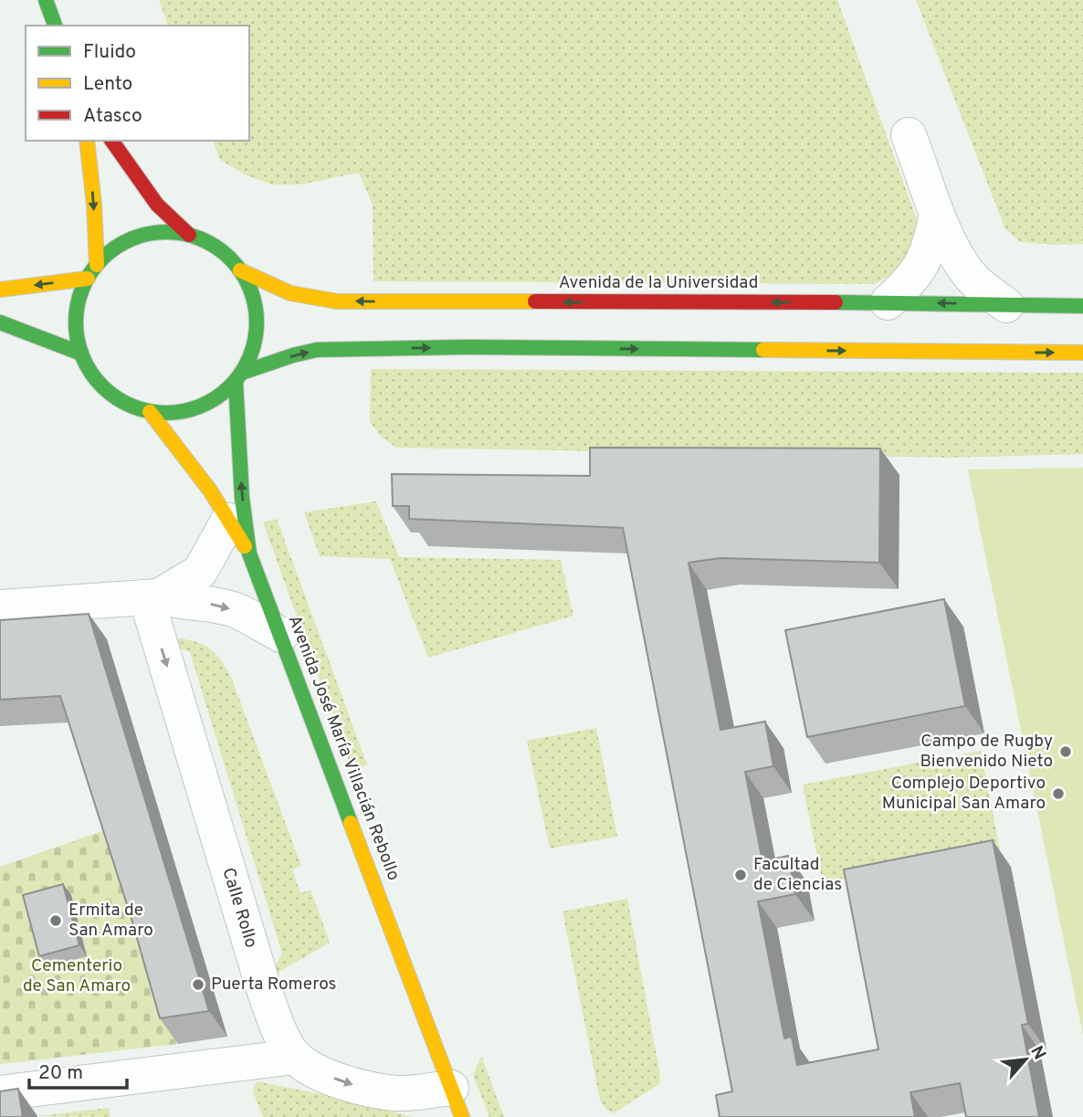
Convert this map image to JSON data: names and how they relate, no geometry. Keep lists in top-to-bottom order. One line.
{"streets":{"main road":["Avenida de la Universidad","Avenida José María Villacián Rebollo"],"street":["Calle Rollo"]},"crossings":[["Avenida de la Universidad","Avenida José María Villacián Rebollo"]],"one_way":["Calle Rollo"],"parks":["Cementerio de San Amaro"],"places":["Campo de Rugby Bienvenido Nieto","Complejo Deportivo Municipal San Amaro","Facultad de Ciencias","Ermita de San Amaro","Puerta Romeros"],"legend":["Fluido","Lento","Atasco"],"scale_bar":"20 m","north":"top right"}
